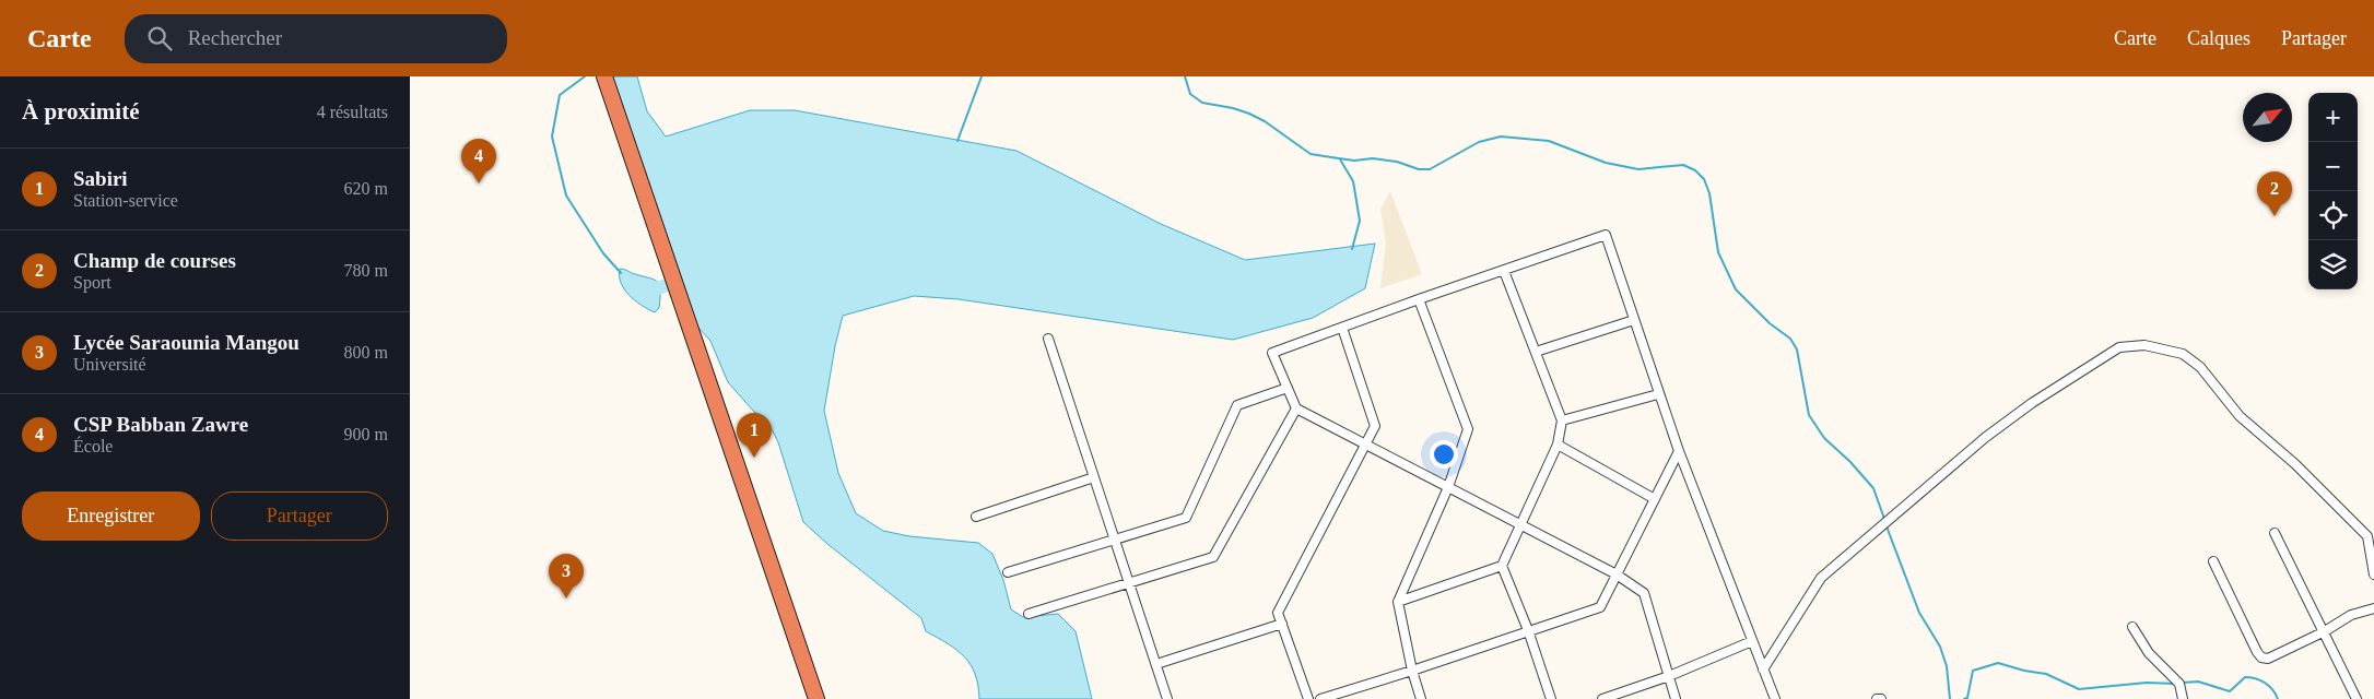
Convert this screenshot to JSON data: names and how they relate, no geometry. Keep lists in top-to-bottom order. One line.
{"north":"top right","page":{"header":"Carte","search":"Rechercher","nav":["Carte","Calques","Partager"],"heading":["À proximité","4 résultats"],"map_buttons":["+","−"],"pins":["4","2","1","3"],"list":[{"mark":"1","name":"Sabiri","note":"Station-service","value":"620 m"},{"mark":"2","name":"Champ de courses","note":"Sport","value":"780 m"},{"mark":"3","name":"Lycée Saraounia Mangou","note":"Université","value":"800 m"},{"mark":"4","name":"CSP Babban Zawre","note":"École","value":"900 m"}],"buttons":["Enregistrer","Partager"]}}
